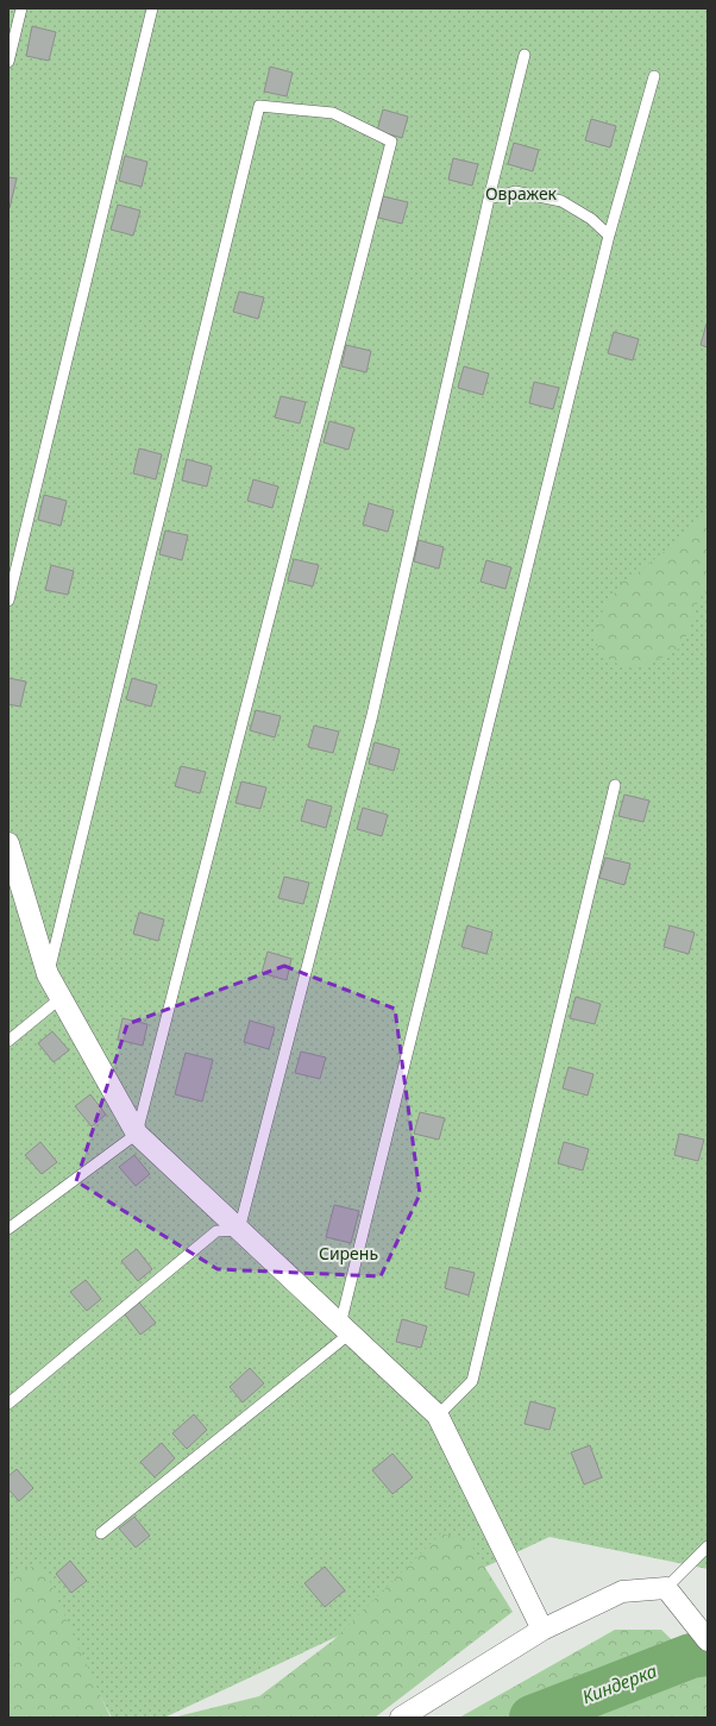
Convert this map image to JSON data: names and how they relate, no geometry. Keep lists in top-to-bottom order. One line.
{"water":["Киндерка"],"parks":["Овражек","Сирень"]}
